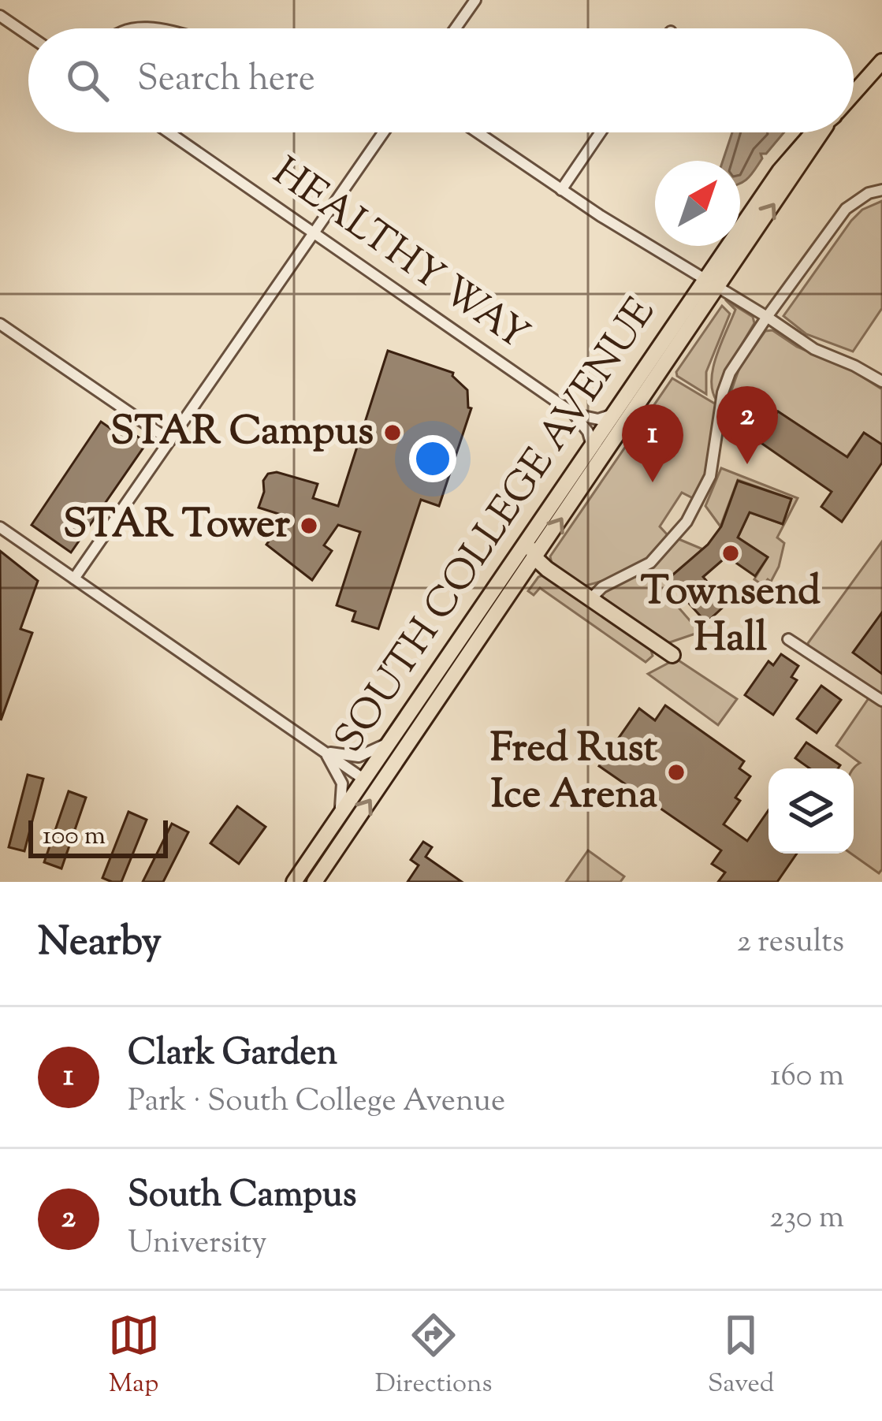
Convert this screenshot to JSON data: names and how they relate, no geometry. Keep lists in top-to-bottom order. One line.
{"streets":{"main road":["SOUTH COLLEGE AVENUE"],"street":["HEALTHY WAY"]},"crossings":[["HEALTHY WAY","SOUTH COLLEGE AVENUE"]],"places":["STAR Campus","STAR Tower","Townsend Hall","Fred Rust Ice Arena"],"scale_bar":"100 m","north":"top right","page":{"search":"Search here","pins":["2","1"],"scale":"100 m","heading":["Nearby","2 results"],"list":[{"mark":"1","name":"Clark Garden","note":"Park · South College Avenue","value":"160 m"},{"mark":"2","name":"South Campus","note":"University","value":"230 m"}],"nav":["Map","Directions","Saved"]}}
